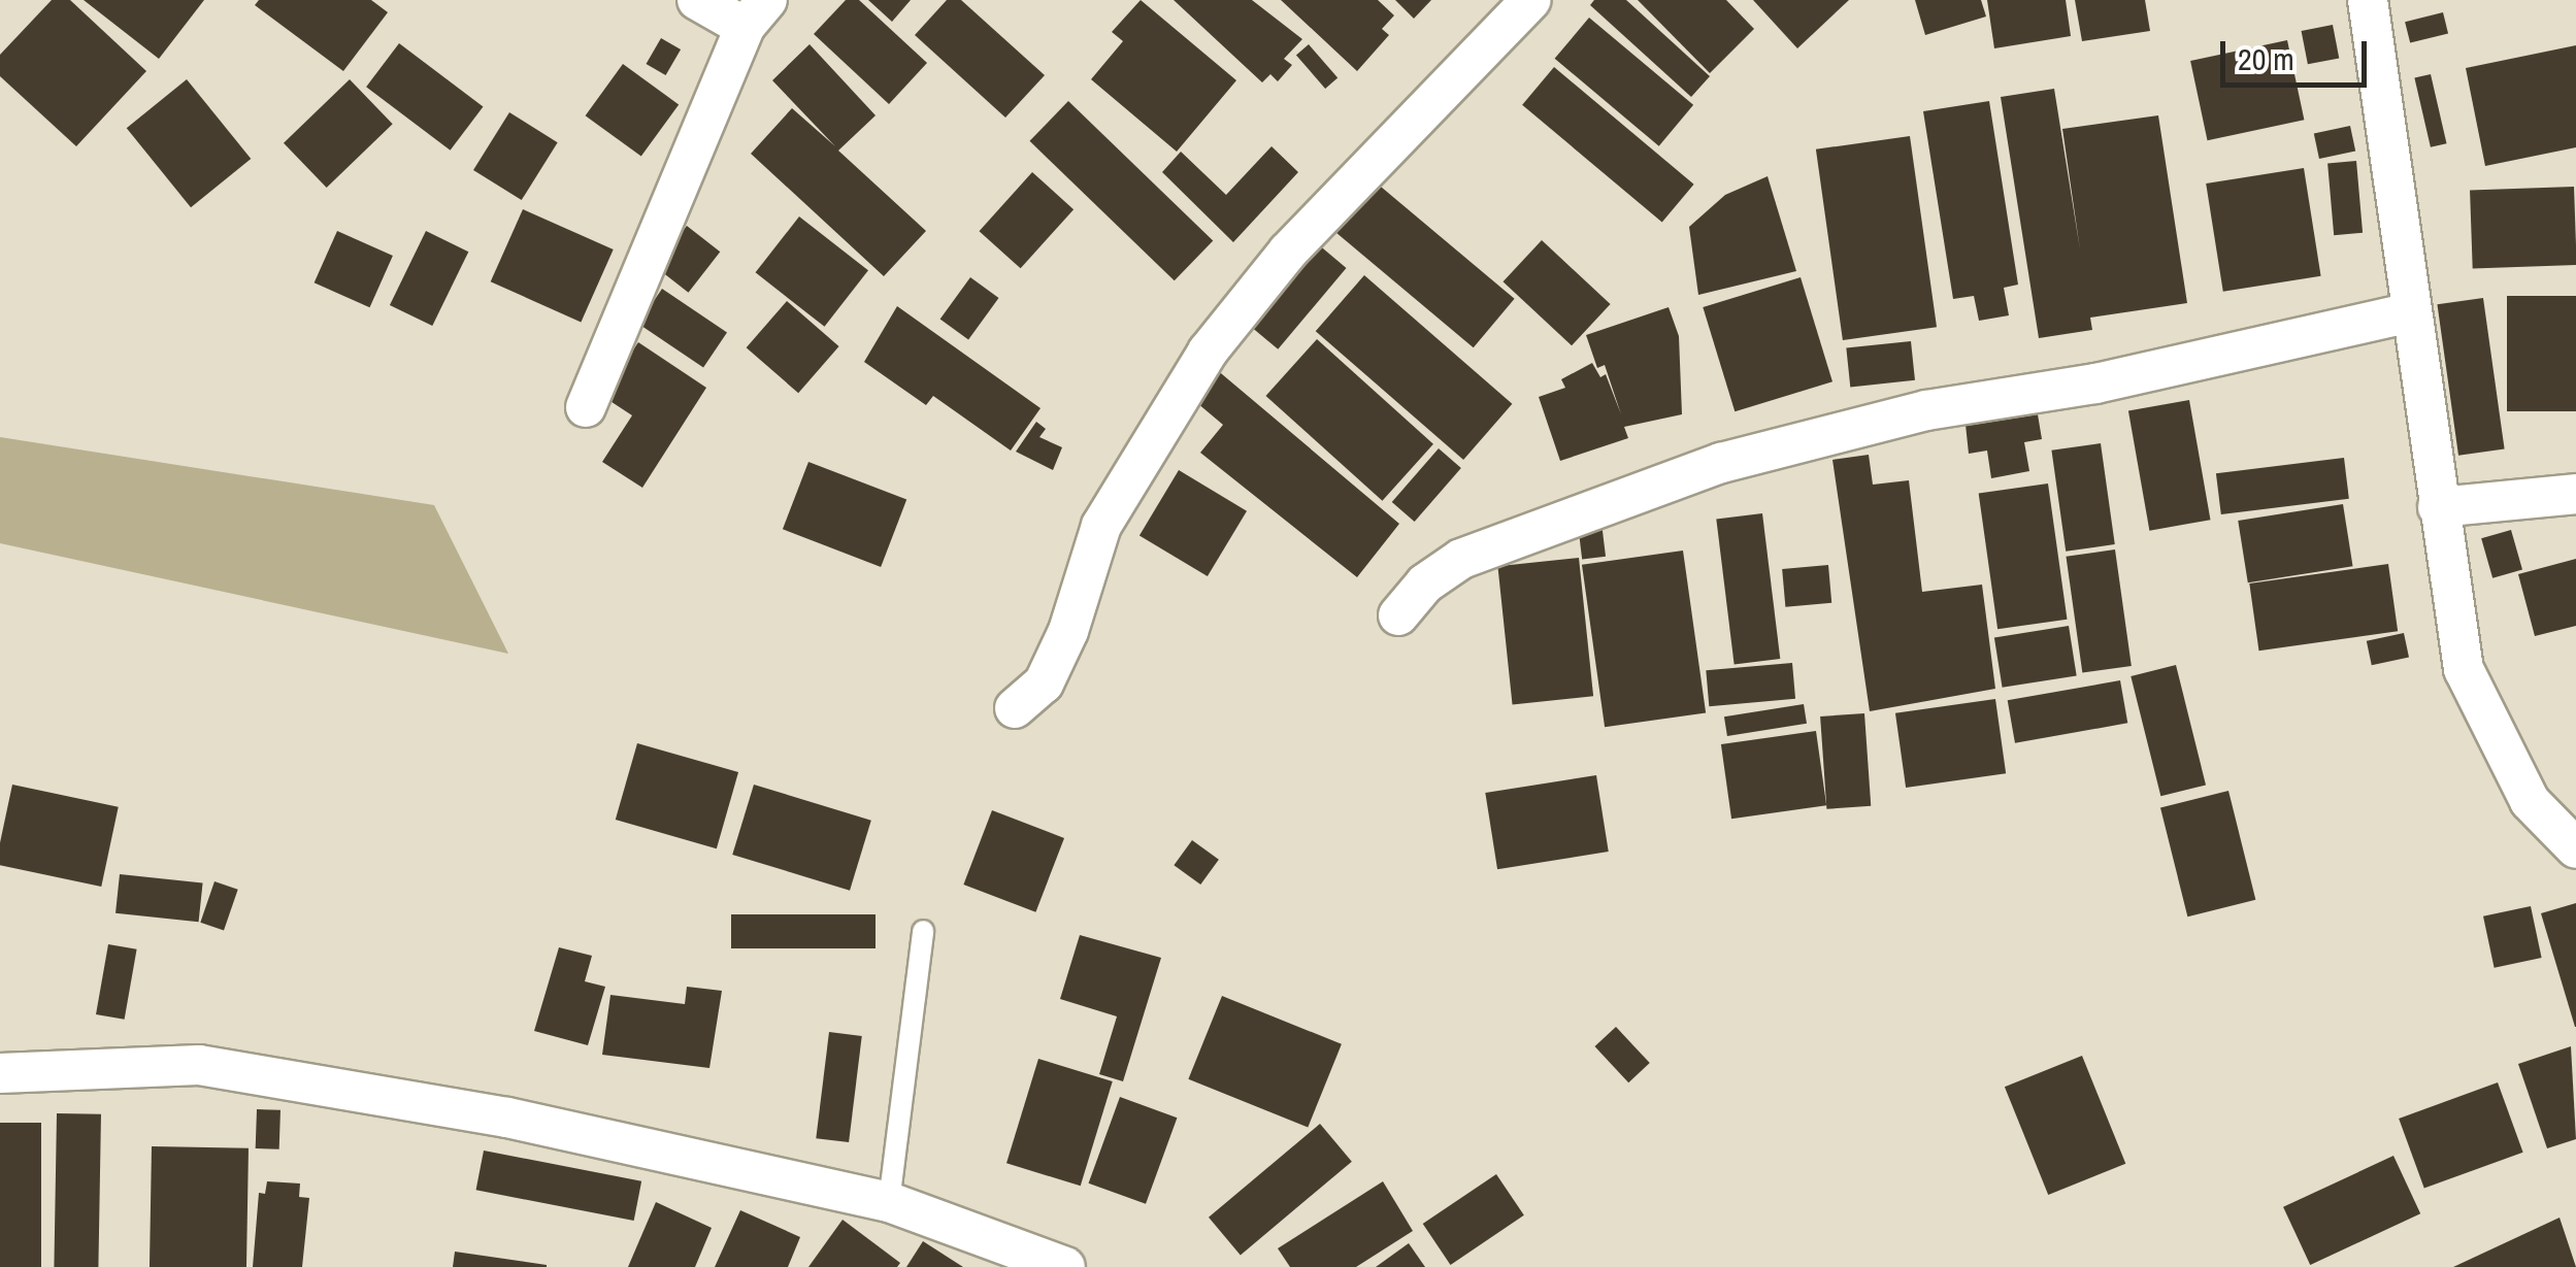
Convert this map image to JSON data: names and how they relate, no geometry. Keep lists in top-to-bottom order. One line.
{"scale_bar":"20 m"}
